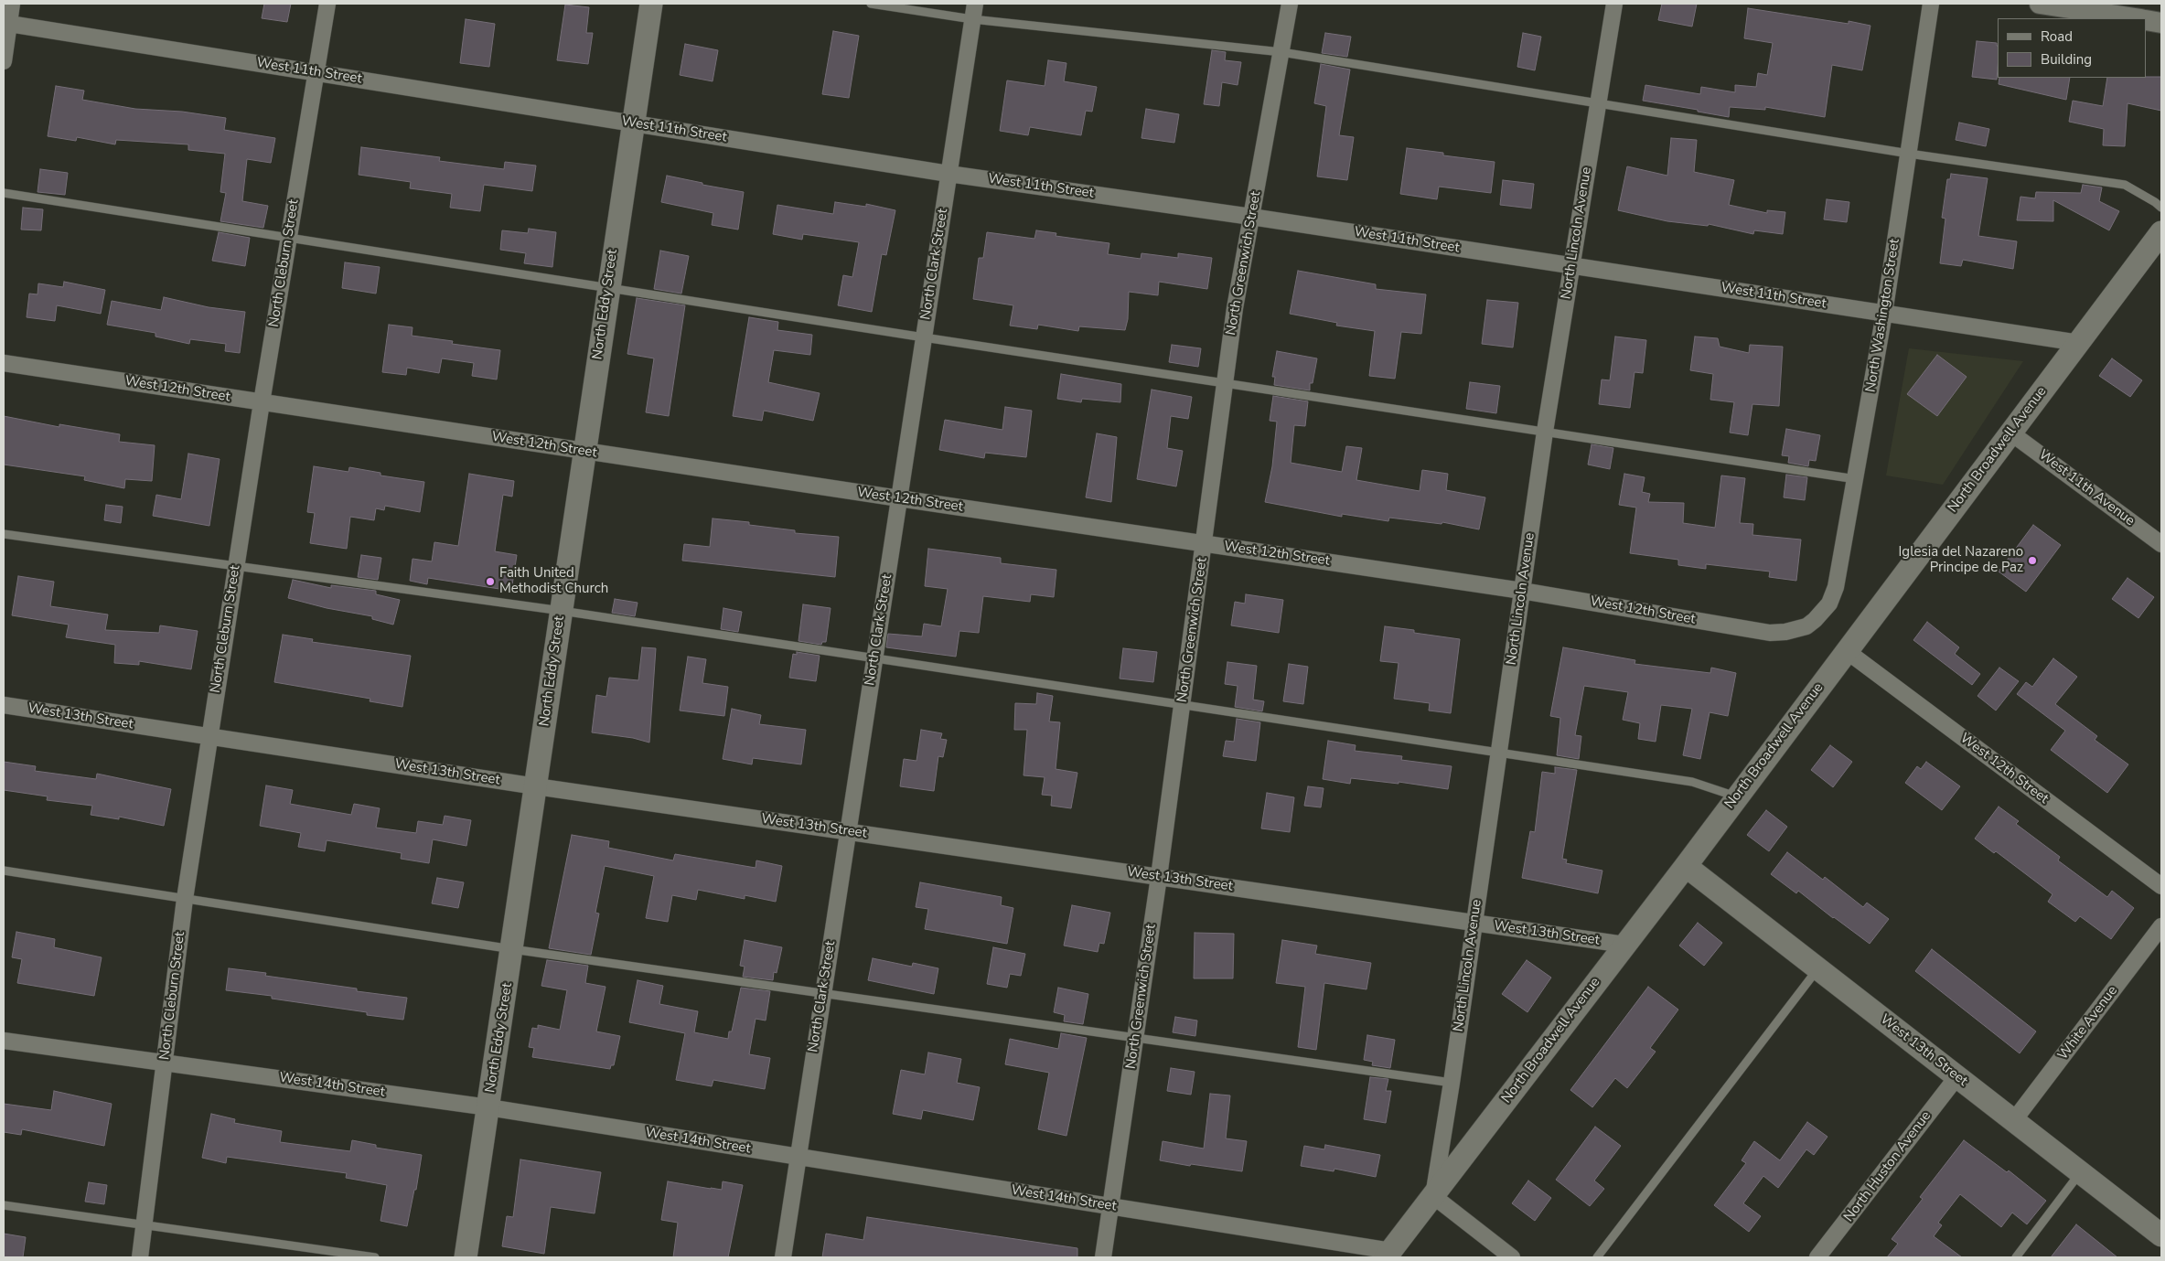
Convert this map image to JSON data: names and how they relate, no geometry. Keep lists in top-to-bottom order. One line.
{"streets":{"main road":["North Eddy Street","North Broadwell Avenue","West 13th Street"],"street":["West 11th Street","North Lincoln Avenue","North Cleburn Street","North Greenwich Street","North Clark Street","North Washington Street","West 12th Street","West 11th Avenue","White Avenue","West 14th Street","North Huston Avenue"]},"crossings":[["West 11th Street","North Lincoln Avenue"],["West 11th Street","North Cleburn Street"],["West 11th Street","North Greenwich Street"],["West 11th Street","North Clark Street"],["West 11th Street","North Eddy Street"],["West 11th Street","North Washington Street"],["West 11th Street","North Broadwell Avenue"],["North Lincoln Avenue","West 12th Street"],["North Lincoln Avenue","North Broadwell Avenue"],["North Lincoln Avenue","West 13th Street"],["North Cleburn Street","West 12th Street"],["North Cleburn Street","West 13th Street"],["North Cleburn Street","West 14th Street"],["North Greenwich Street","West 12th Street"],["North Greenwich Street","West 13th Street"],["North Greenwich Street","West 14th Street"],["North Clark Street","West 12th Street"],["North Clark Street","West 13th Street"],["North Clark Street","West 14th Street"],["North Eddy Street","West 12th Street"],["North Eddy Street","West 13th Street"],["North Eddy Street","West 14th Street"],["North Washington Street","West 12th Street"],["West 12th Street","North Broadwell Avenue"],["North Broadwell Avenue","West 11th Avenue"],["North Broadwell Avenue","West 13th Street"],["North Broadwell Avenue","West 14th Street"],["West 13th Street","White Avenue"],["West 13th Street","North Huston Avenue"]],"places":["Iglesia del Nazareno Principe de Paz","Faith United Methodist Church"],"legend":["Road","Building"]}
